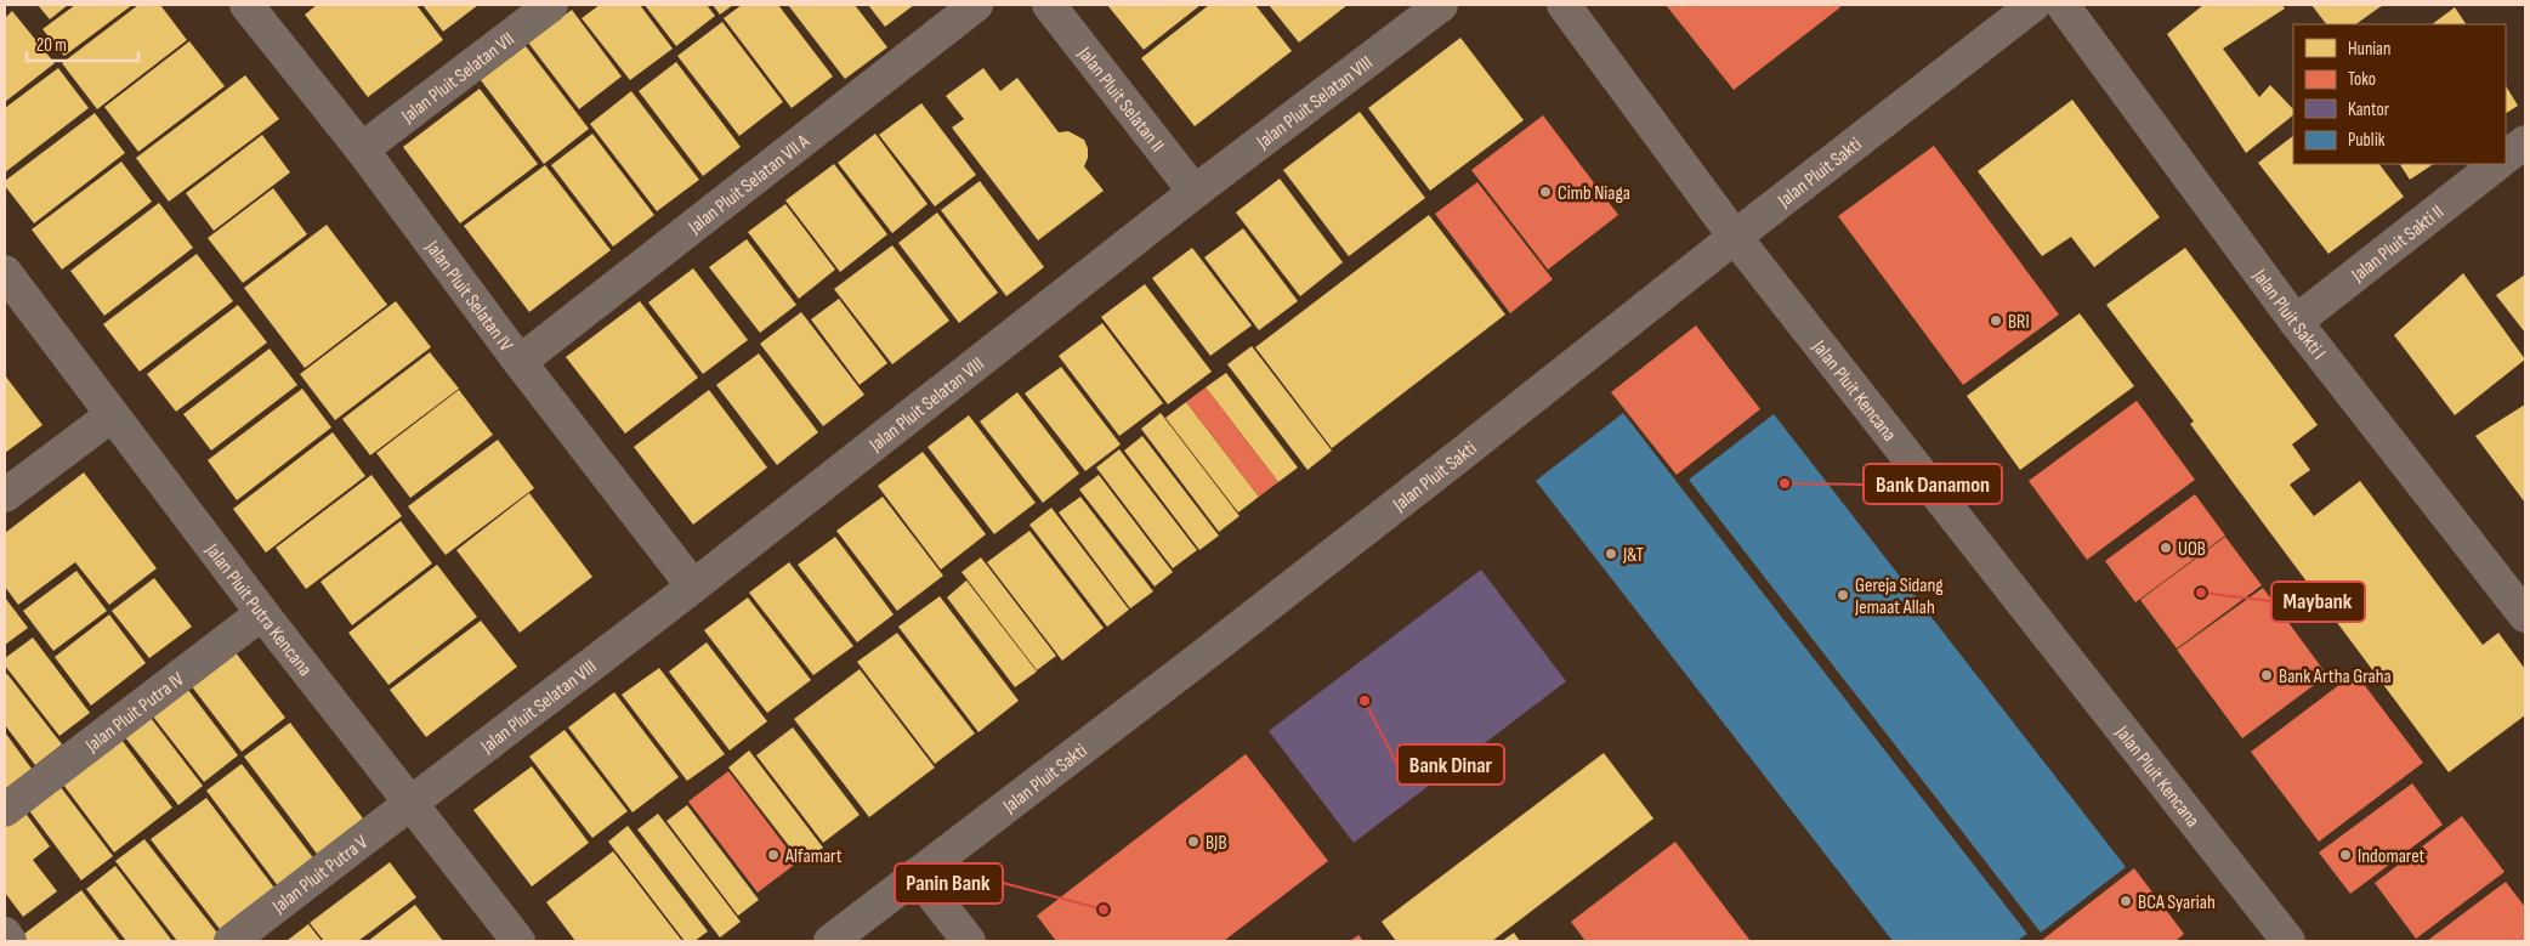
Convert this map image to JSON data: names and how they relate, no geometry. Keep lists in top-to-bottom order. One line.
{"streets":{"street":["Jalan Pluit Selatan VII","Jalan Pluit Selatan II","Jalan Pluit Selatan VIII","Jalan Pluit Sakti","Jalan Pluit Selatan VII A","Jalan Pluit Sakti II","Jalan Pluit Selatan IV","Jalan Pluit Sakti I","Jalan Pluit Kencana","Jalan Pluit Putra Kencana","Jalan Pluit Putra IV","Jalan Pluit Putra V"]},"crossings":[["Jalan Pluit Selatan VII","Jalan Pluit Selatan IV"],["Jalan Pluit Selatan II","Jalan Pluit Selatan VIII"],["Jalan Pluit Selatan VIII","Jalan Pluit Selatan IV"],["Jalan Pluit Selatan VIII","Jalan Pluit Putra Kencana"],["Jalan Pluit Selatan VIII","Jalan Pluit Putra V"],["Jalan Pluit Sakti","Jalan Pluit Kencana"],["Jalan Pluit Selatan VII A","Jalan Pluit Selatan IV"],["Jalan Pluit Sakti II","Jalan Pluit Sakti I"],["Jalan Pluit Putra Kencana","Jalan Pluit Putra IV"],["Jalan Pluit Putra Kencana","Jalan Pluit Putra V"]],"places":["Cimb Niaga","BRI","Bank Danamon","UOB","J&T","Maybank","Gereja Sidang Jemaat Allah","Bank Artha Graha","Bank Dinar","BJB","Alfamart","Indomaret","BCA Syariah","Panin Bank"],"legend":["Hunian","Toko","Kantor","Publik"],"scale_bar":"20 m"}
